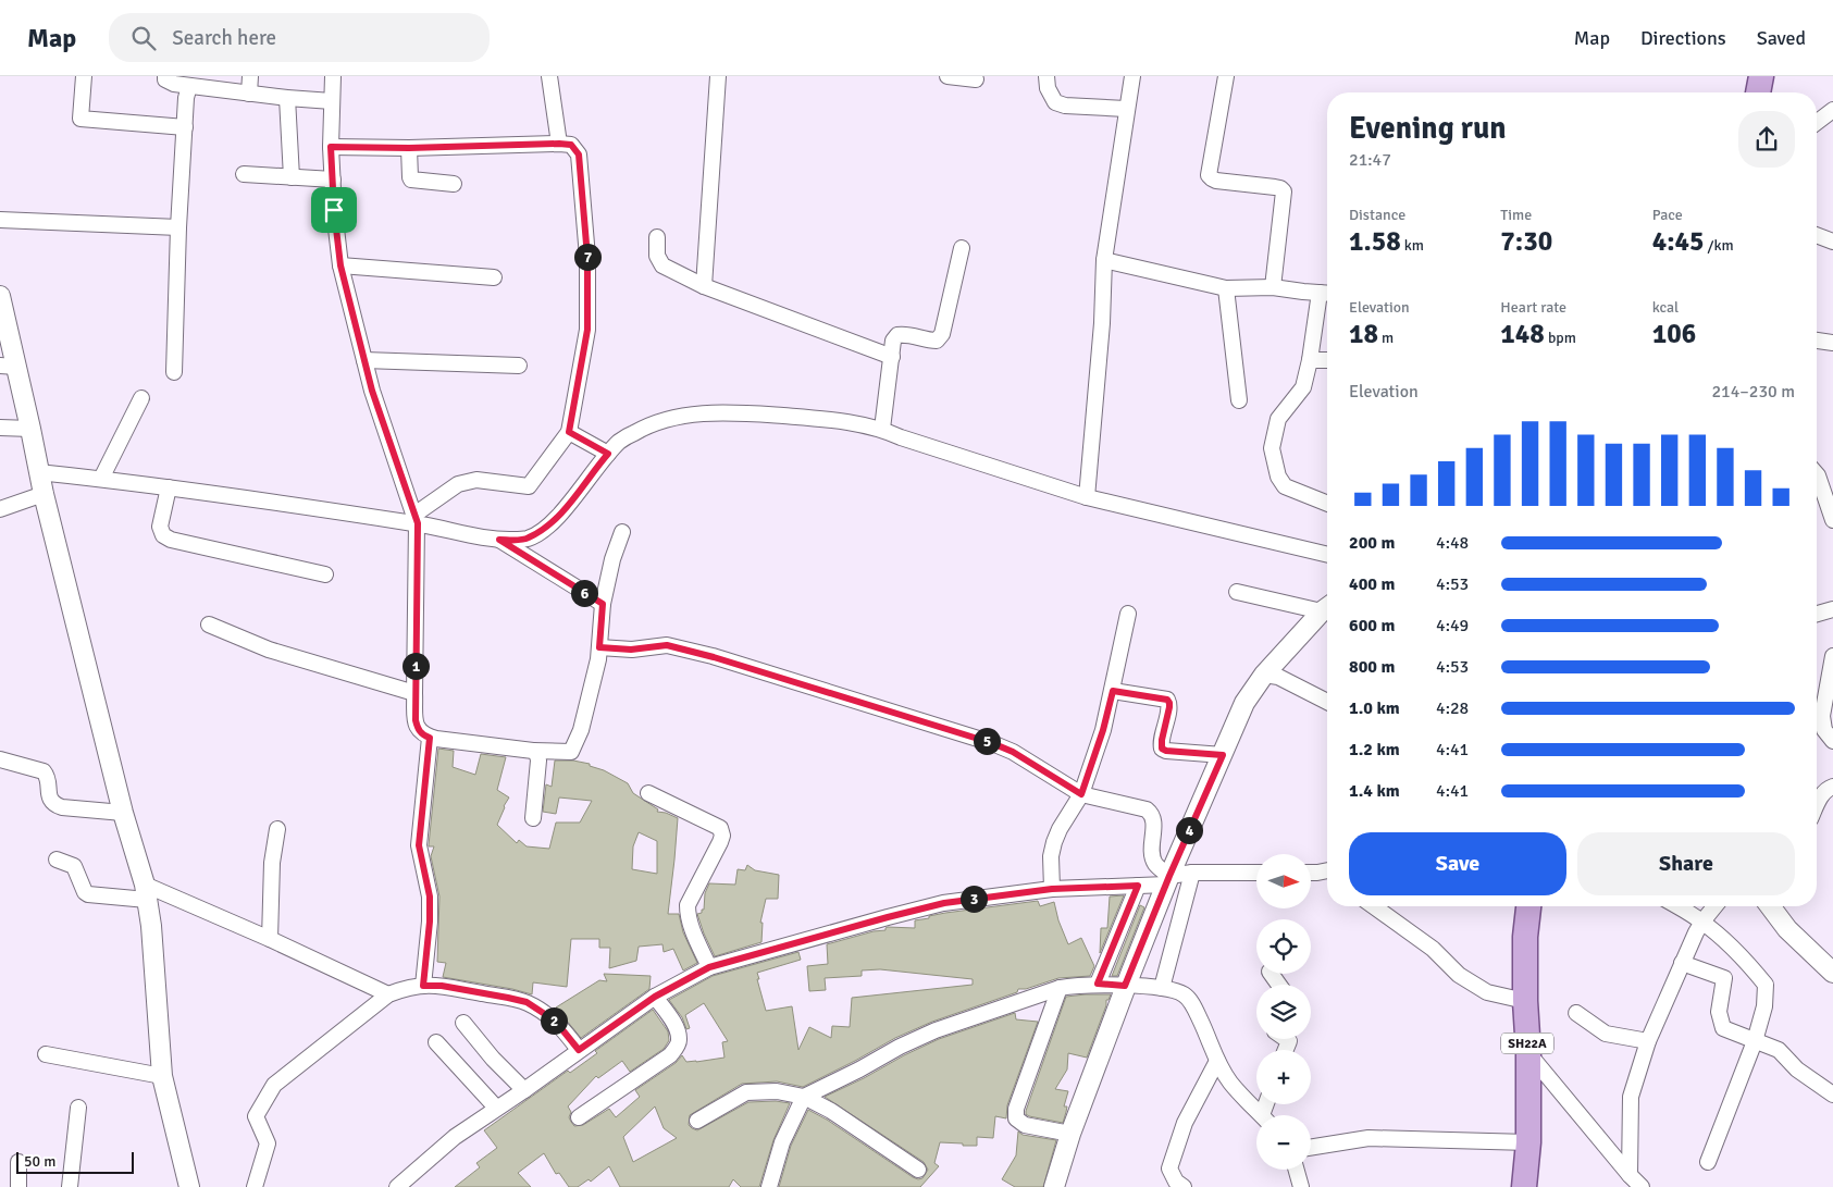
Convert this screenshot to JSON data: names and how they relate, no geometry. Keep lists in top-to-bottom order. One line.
{"streets":{"main road":["SH22A"]},"scale_bar":"50 m","north":"right","page":{"header":"Map","search":"Search here","nav":["Map","Directions","Saved"],"heading":["Evening run","21:47"],"stats":[["Distance","1.58 km"],["Time","7:30"],["Pace","4:45 /km"],["Elevation","18 m"],["Heart rate","148 bpm"],["kcal","106"]],"pins":["7","6","1","5","4","3","2"],"chart":["Elevation","214–230 m"],"list":[{"name":"200 m","note":"4:48"},{"name":"400 m","note":"4:53"},{"name":"600 m","note":"4:49"},{"name":"800 m","note":"4:53"},{"name":"1.0 km","note":"4:28"},{"name":"1.2 km","note":"4:41"},{"name":"1.4 km","note":"4:41"}],"buttons":["Save","Share"],"map_buttons":["+","−"],"scale":"50 m"}}
